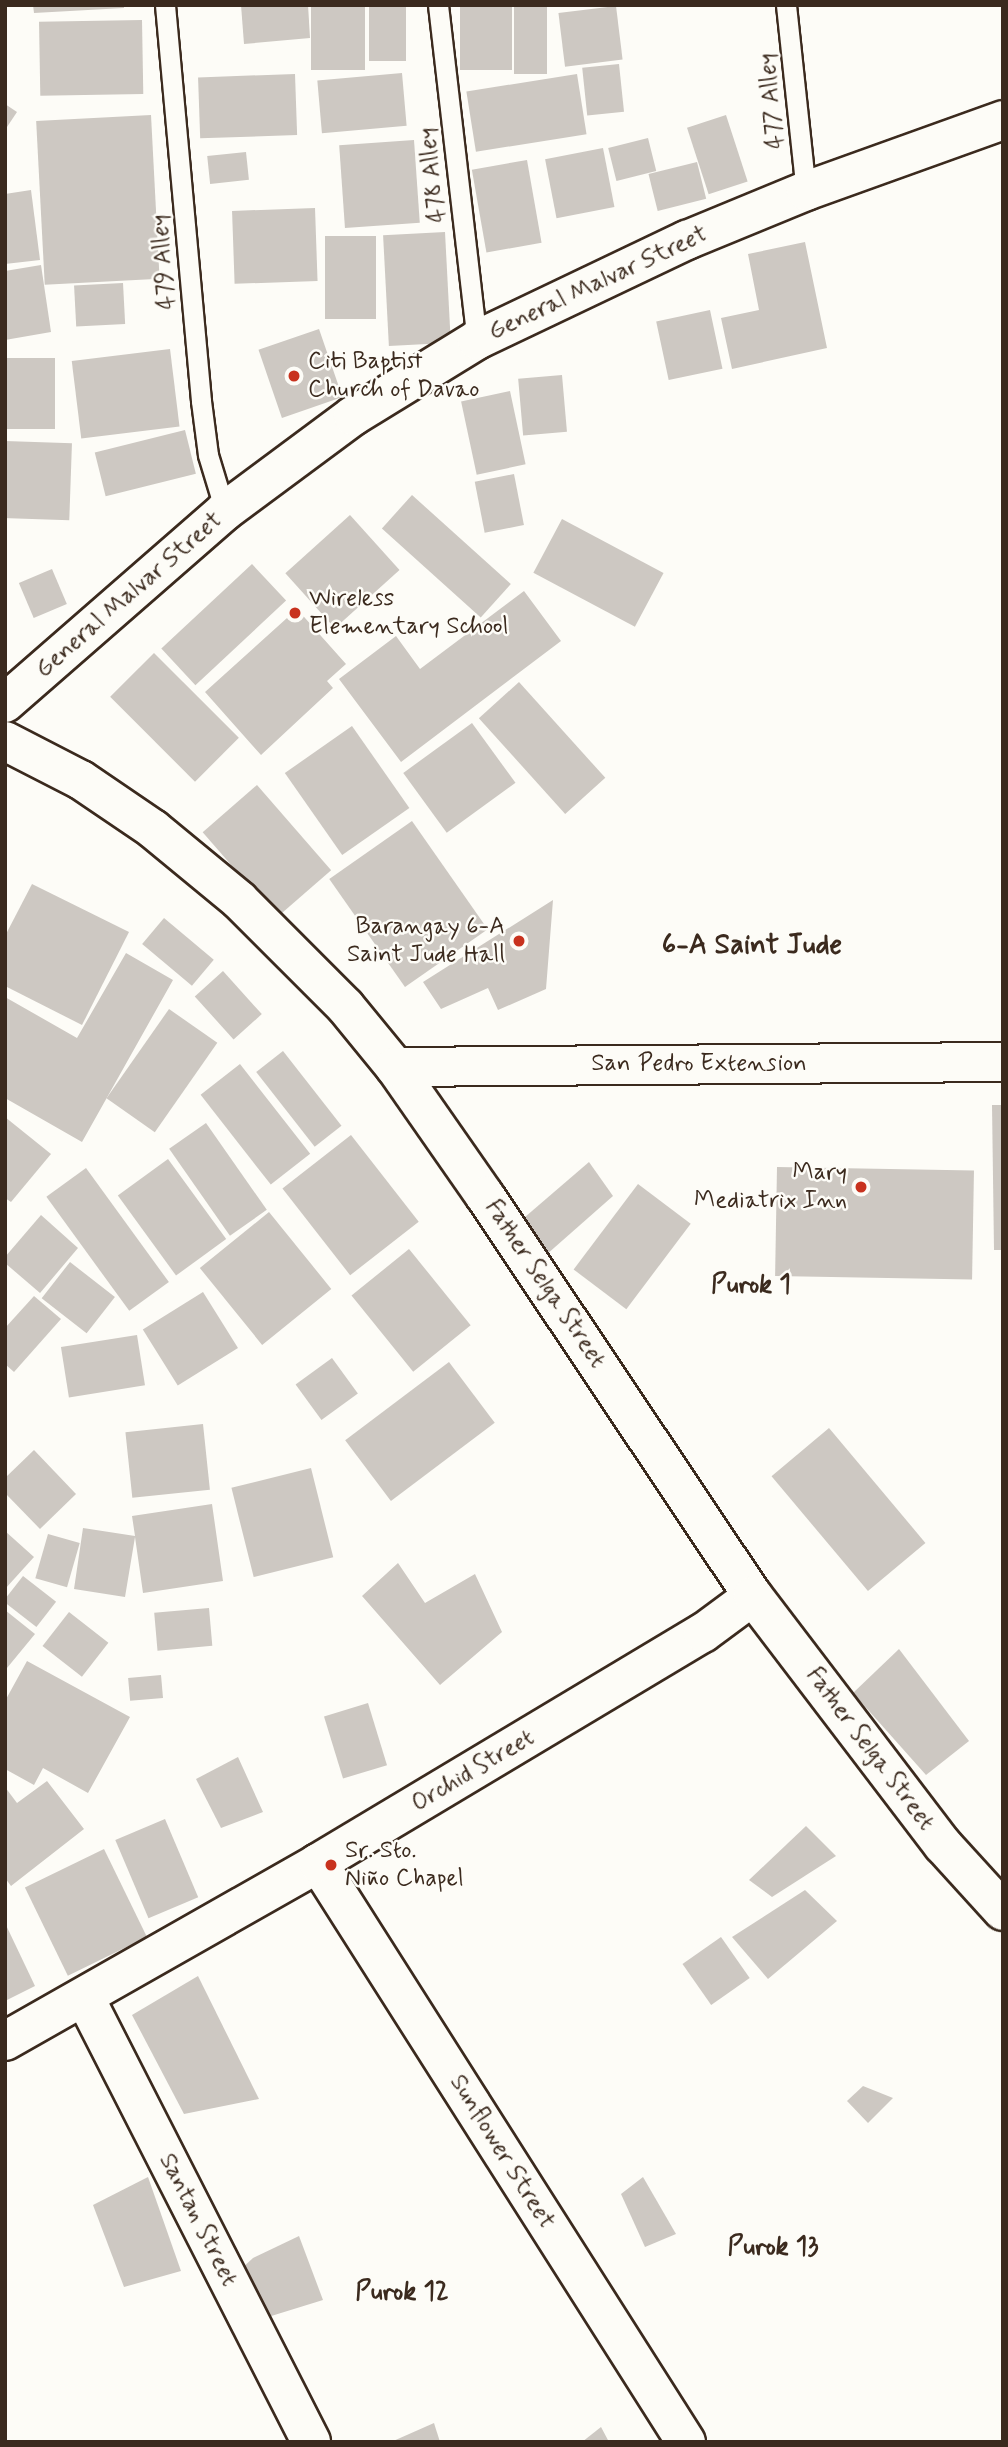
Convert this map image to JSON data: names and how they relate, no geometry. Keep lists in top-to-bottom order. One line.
{"streets":{"street":["General Malvar Street","San Pedro Extension","Father Selga Street","Orchid Street","Sunflower Street","Santan Street"],"lane":["477 Alley","478 Alley","479 Alley"]},"crossings":[["477 Alley","General Malvar Street"],["478 Alley","General Malvar Street"],["479 Alley","General Malvar Street"],["San Pedro Extension","Father Selga Street"],["Father Selga Street","Orchid Street"],["Orchid Street","Sunflower Street"],["Orchid Street","Santan Street"]],"districts":["6-A Saint Jude","Purok 1","Purok 13","Purok 12"],"places":["Citi Baptist Church of Davao","Wireless Elementary School","Barangay 6-A Saint Jude Hall","Mary Mediatrix Inn","Sr. Sto. Niño Chapel"]}
